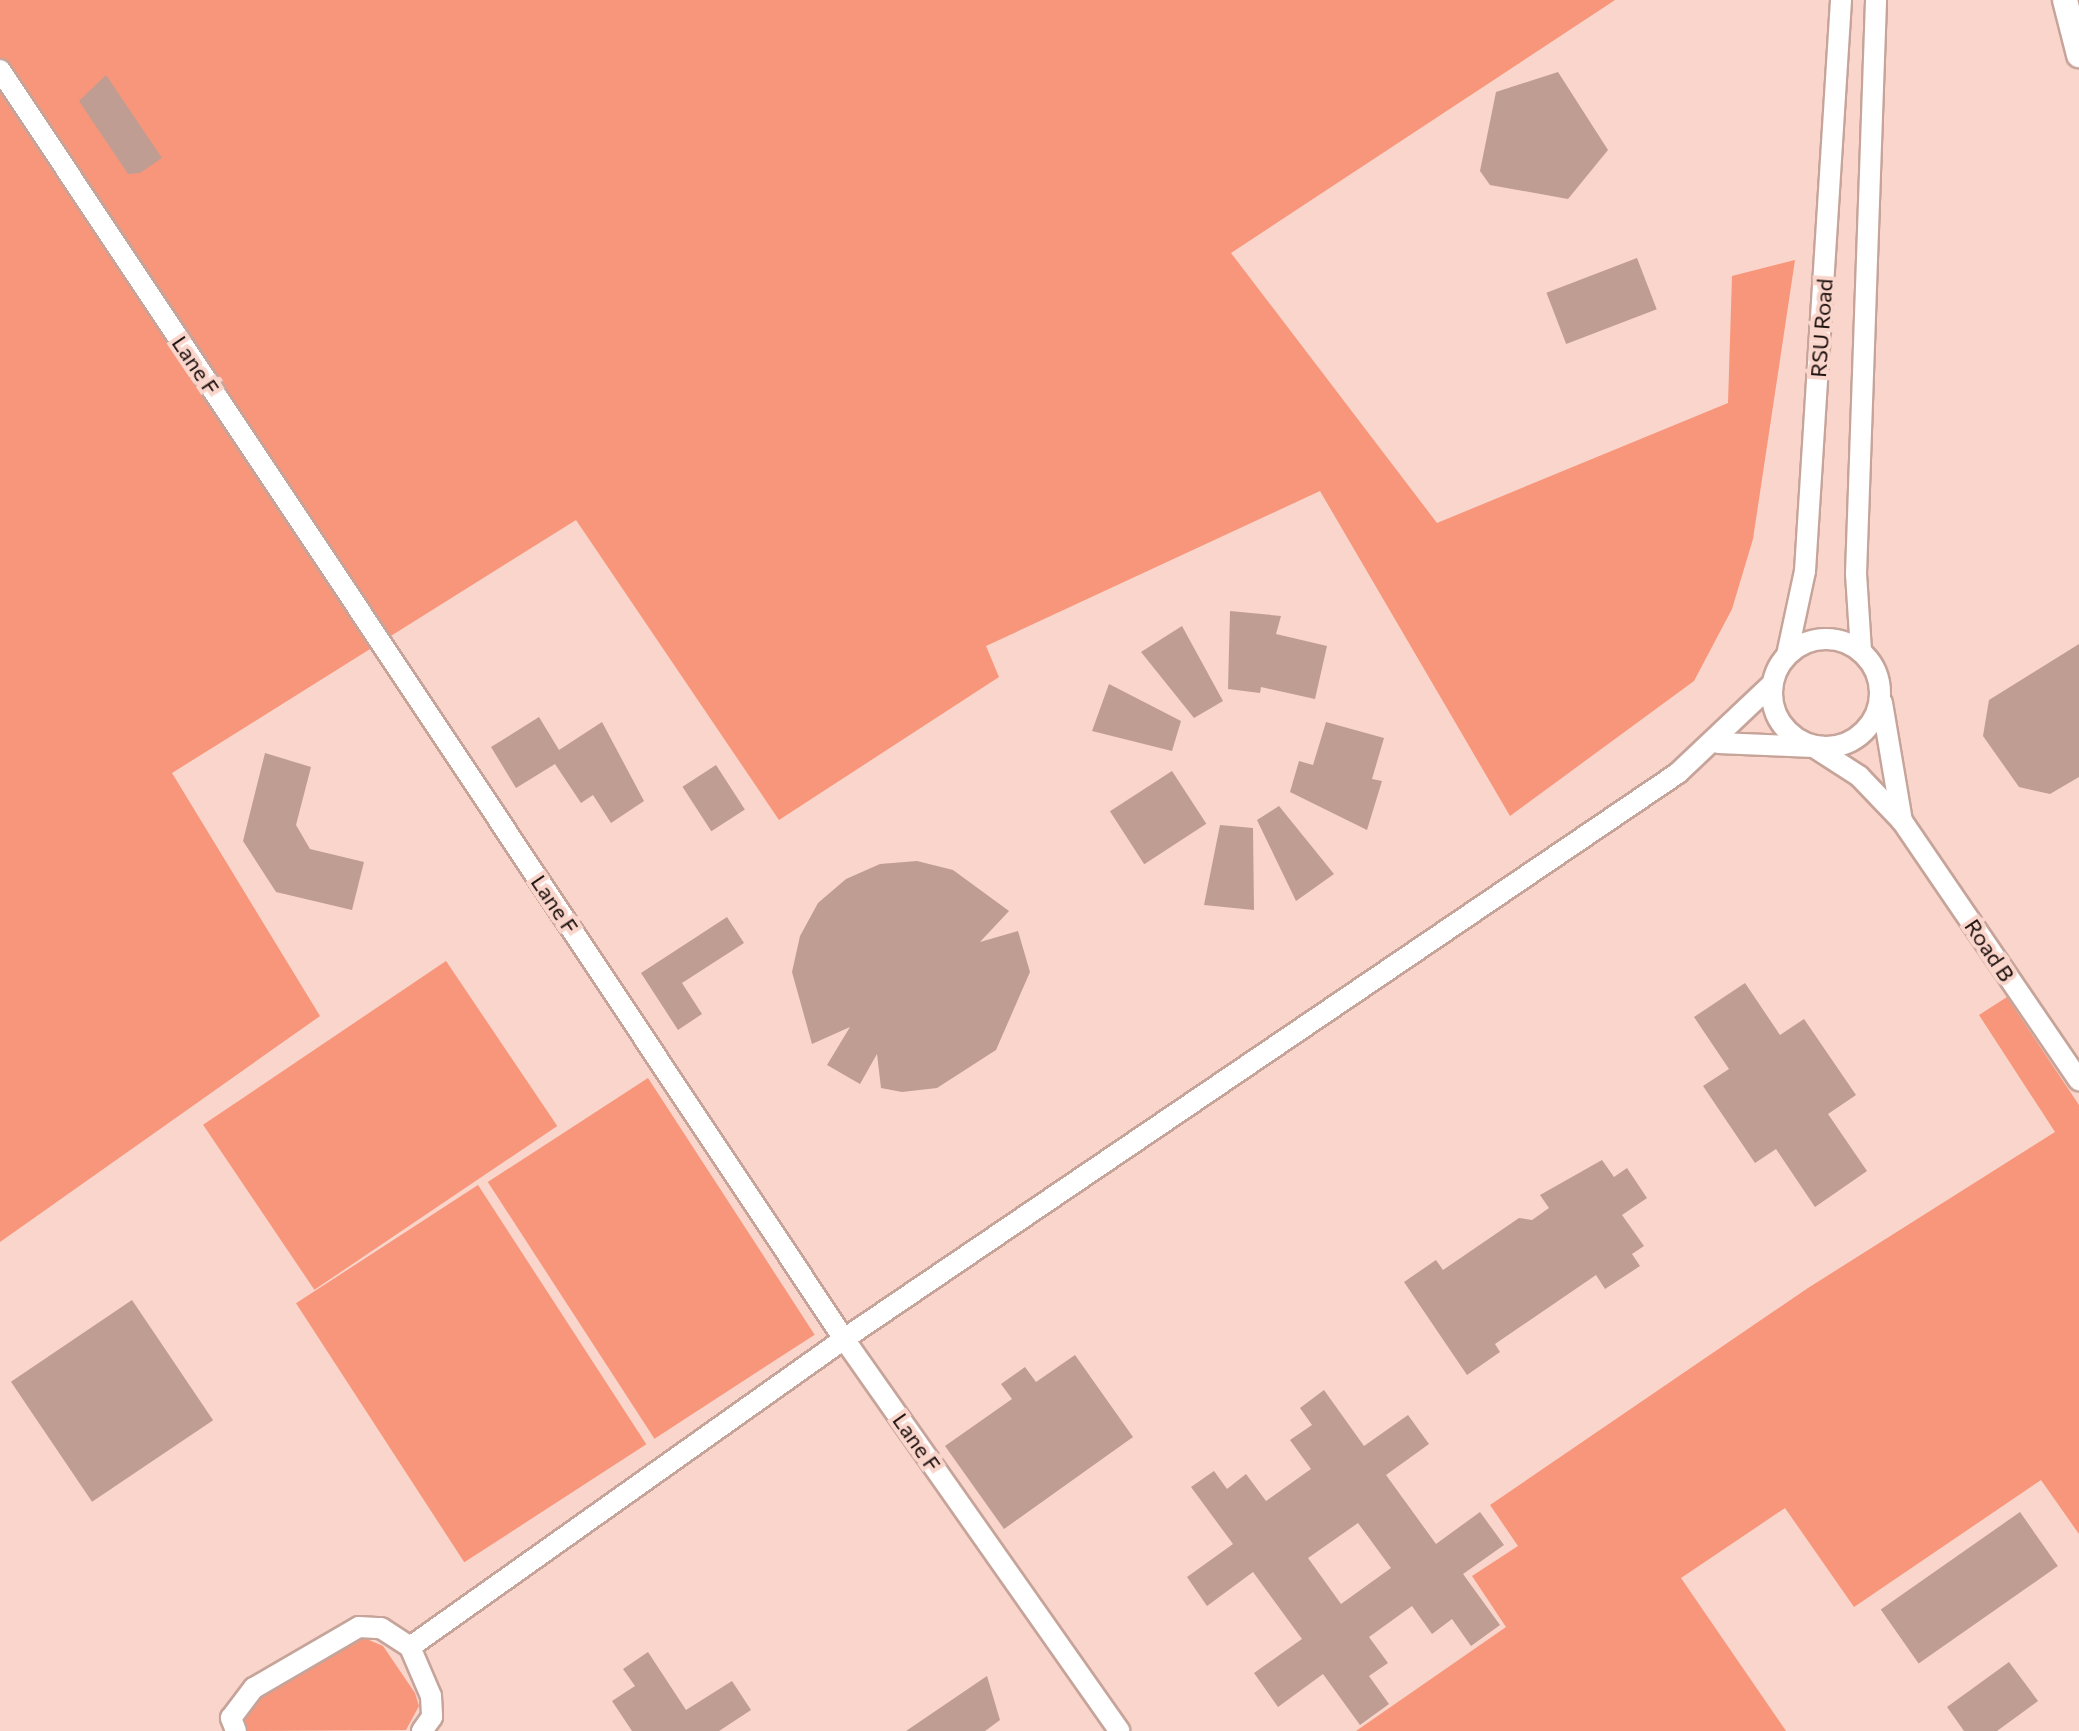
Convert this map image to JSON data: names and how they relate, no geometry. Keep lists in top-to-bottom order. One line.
{"streets":{"street":["RSU Road","Lane F","Road B"]},"crossings":[["RSU Road","Road B"]]}
